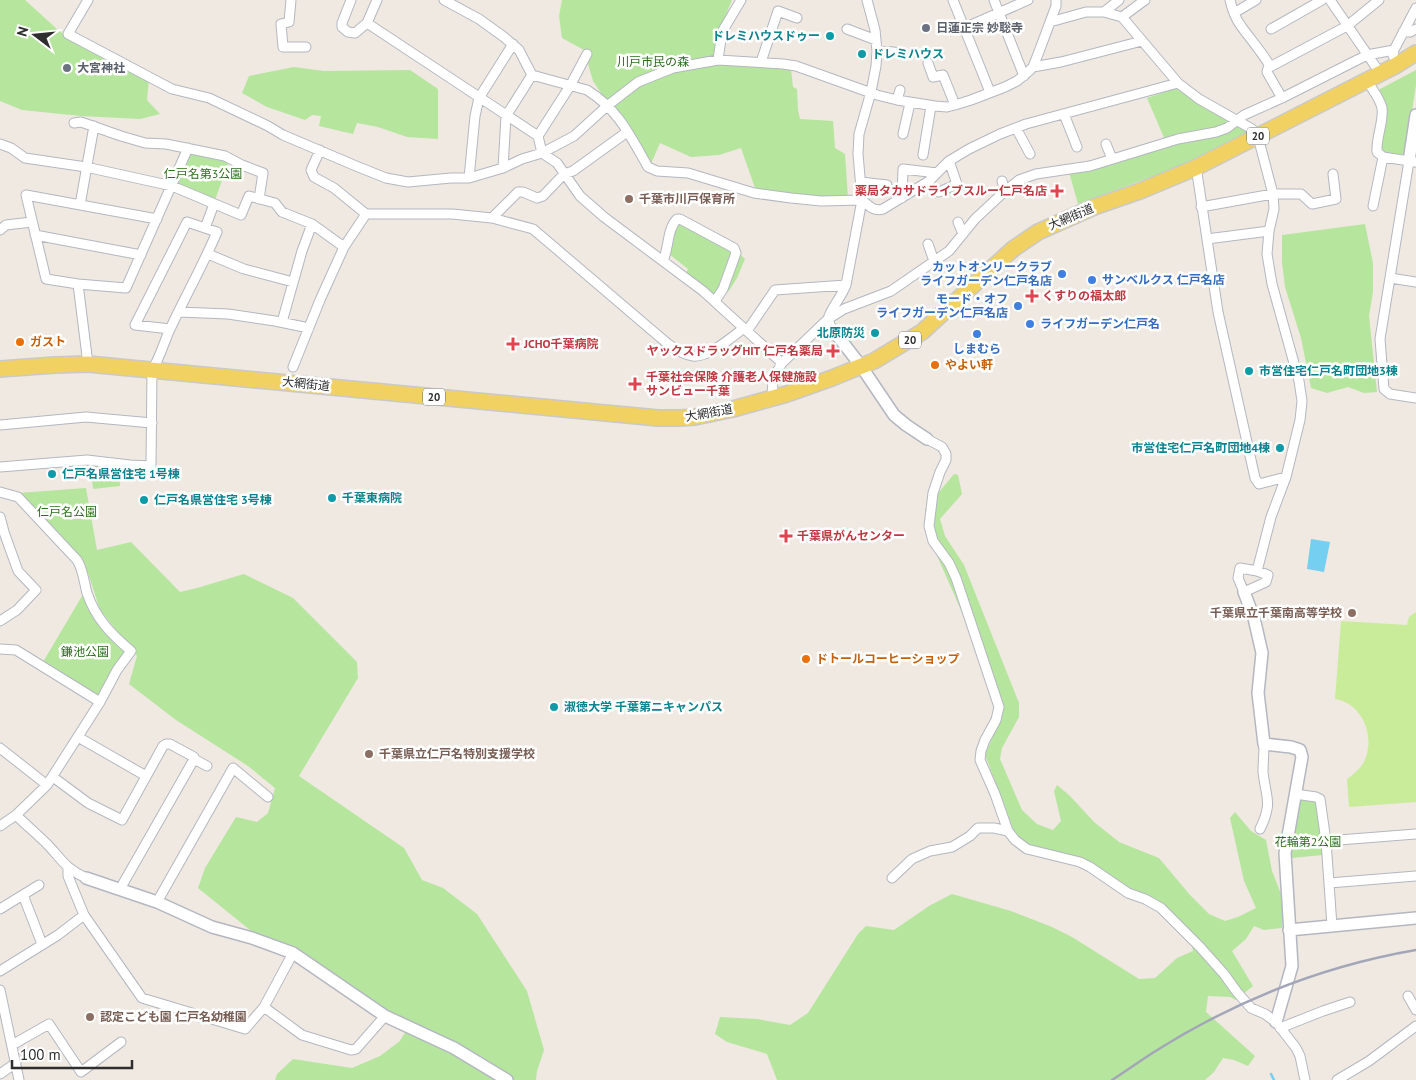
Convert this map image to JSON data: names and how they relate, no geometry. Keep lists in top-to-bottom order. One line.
{"streets":{"main road":["20","大網街道"]},"parks":["川戸市民の森","仁戸名第3公園","仁戸名公園","鎌池公園","花輪第2公園"],"places":{"other":["日蓮正宗 妙聡寺","ドレミハウスドゥー","ドレミハウス","大宮神社","千葉市川戸保育所","カットオンリークラブ ライフガーデン仁戸名店","サンベルクス 仁戸名店","モード・オフ ライフガーデン仁戸名店","ライフガーデン仁戸名","北原防災","しまむら","ガスト","やよい軒","市営住宅仁戸名町団地3棟","市営住宅仁戸名町団地4棟","仁戸名県営住宅 1号棟","千葉東病院","仁戸名県営住宅 3号棟","千葉県立千葉南高等学校","ドトールコーヒーショップ","淑徳大学 千葉第ニキャンパス","千葉県立仁戸名特別支援学校","認定こども園 仁戸名幼稚園"],"health":["薬局タカサドライブスルー仁戸名店","くすりの福太郎","JCHO千葉病院","ヤックスドラッグHIT 仁戸名薬局","千葉社会保険 介護老人保健施設 サンビュー千葉","千葉県がんセンター"]},"scale_bar":"100 m","north":"left"}
